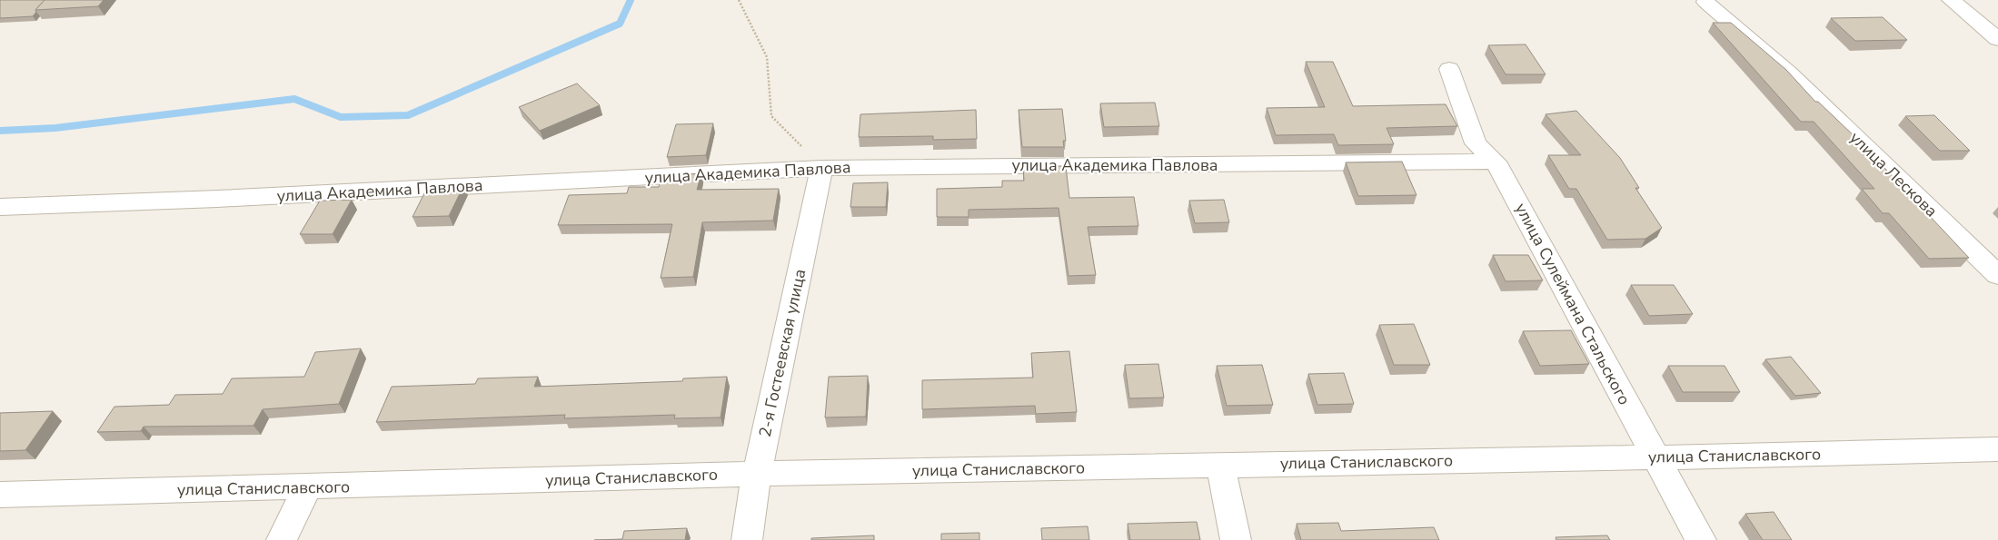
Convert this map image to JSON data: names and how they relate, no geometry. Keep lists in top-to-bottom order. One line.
{"streets":{"street":["улица Академика Павлова","улица Лескова","улица Сулеймана Стальского","2-я Гостеевская улица","улица Станиславского"]},"crossings":[["улица Академика Павлова","улица Сулеймана Стальского"],["улица Академика Павлова","2-я Гостеевская улица"],["улица Сулеймана Стальского","улица Станиславского"],["2-я Гостеевская улица","улица Станиславского"]]}
